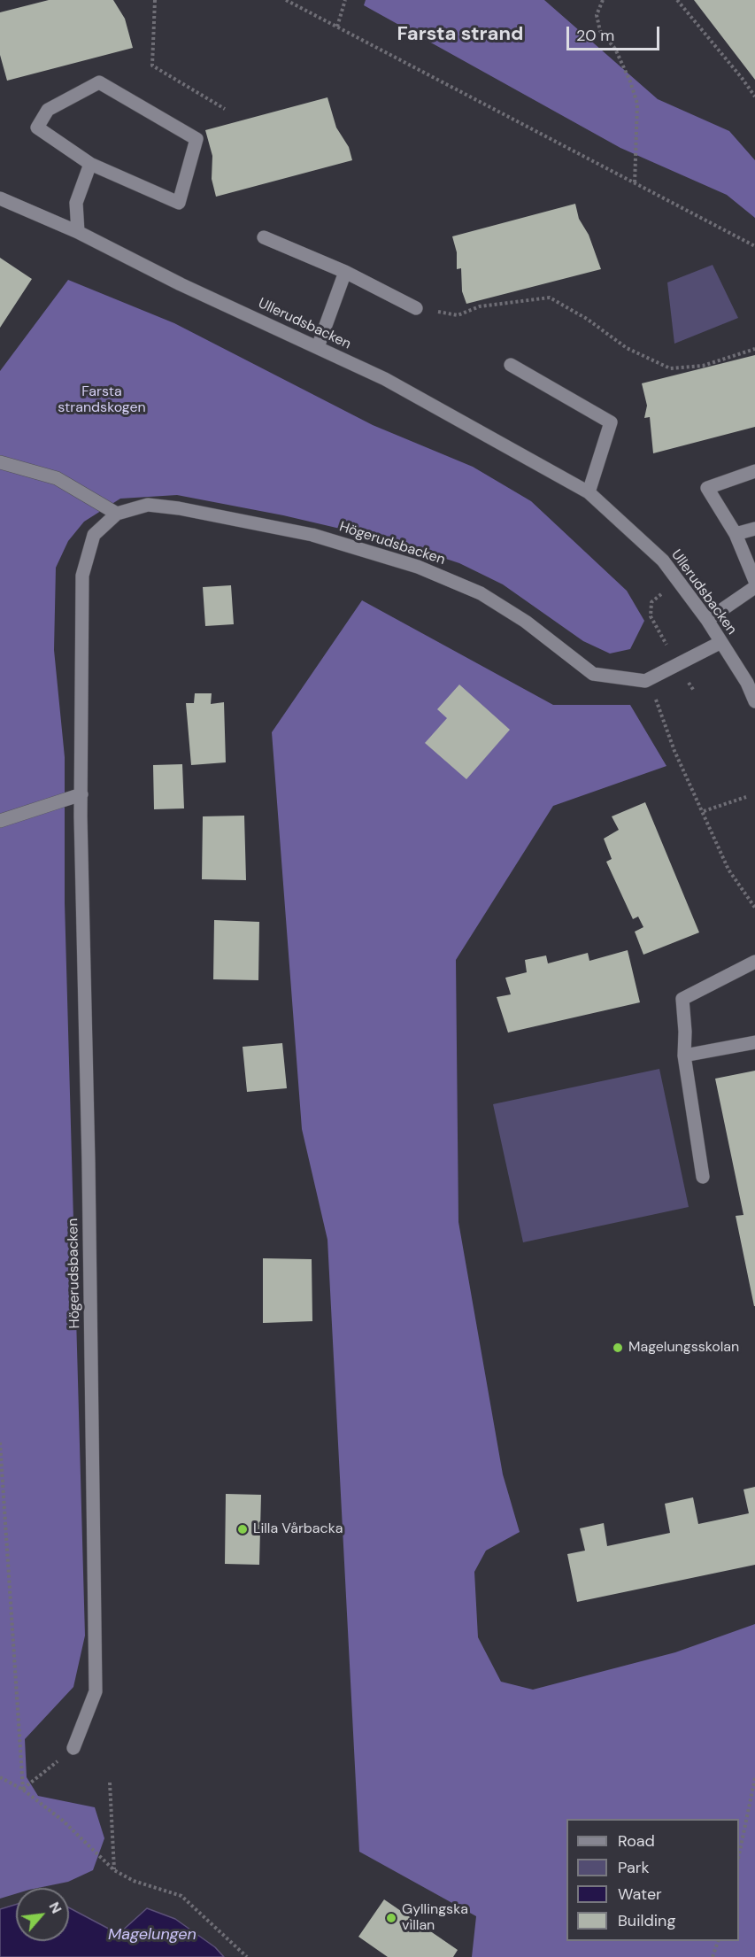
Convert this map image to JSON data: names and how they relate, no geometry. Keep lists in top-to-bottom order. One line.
{"streets":{"street":["Ullerudsbacken","Högerudsbacken"]},"crossings":[["Ullerudsbacken","Högerudsbacken"]],"districts":["Farsta strand"],"water":["Magelungen"],"parks":["Farsta strandskogen"],"places":["Magelungsskolan","Lilla Vårbacka","Gyllingska villan"],"legend":["Road","Park","Water","Building"],"scale_bar":"20 m","north":"top right"}
